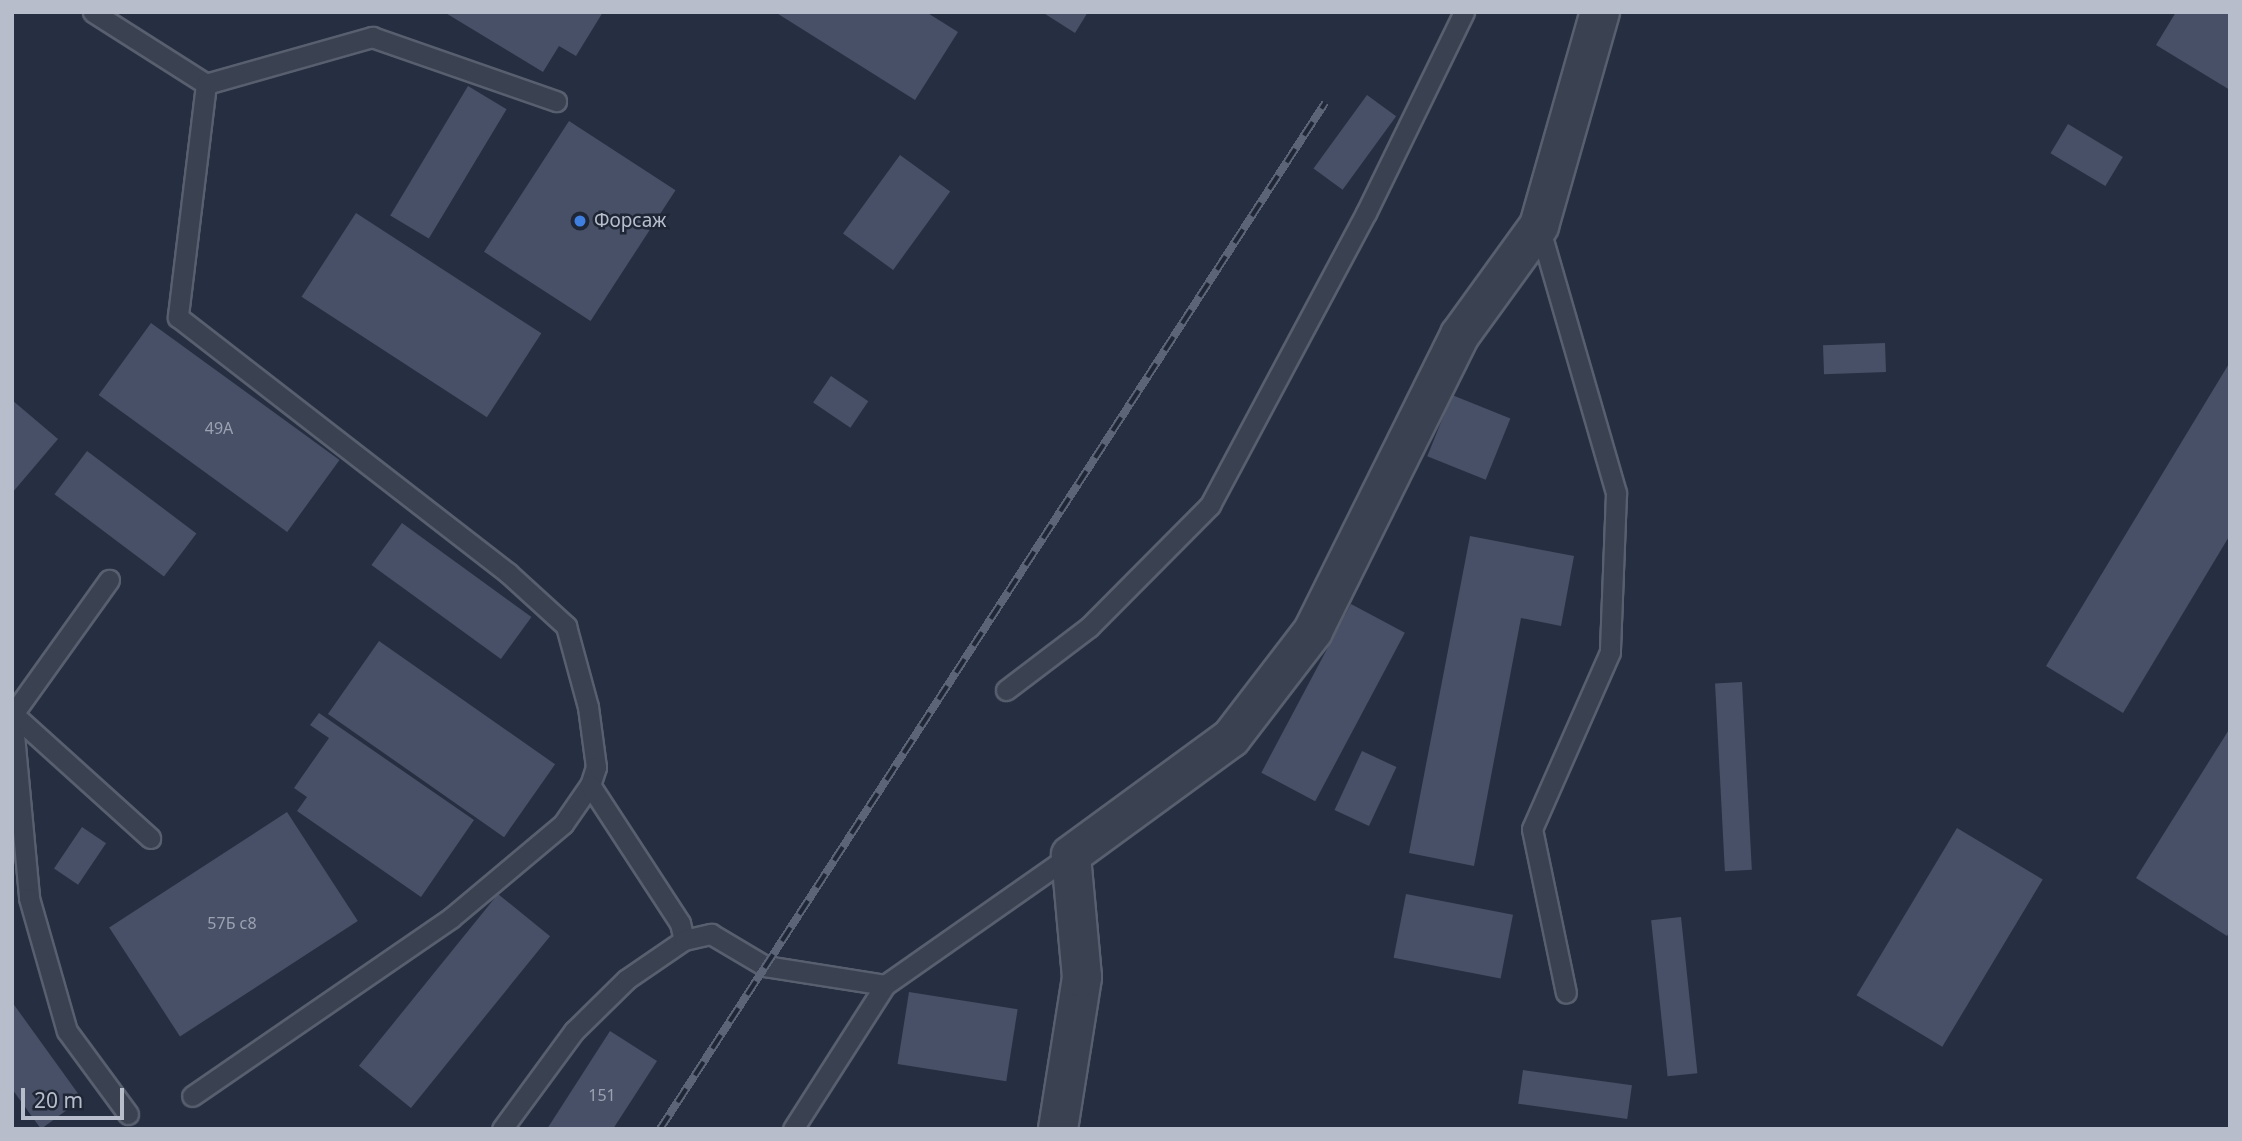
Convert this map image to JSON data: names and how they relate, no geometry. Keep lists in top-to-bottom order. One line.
{"places":["Форсаж"],"house_numbers":["49А","57Б с8","151"],"scale_bar":"20 m"}
